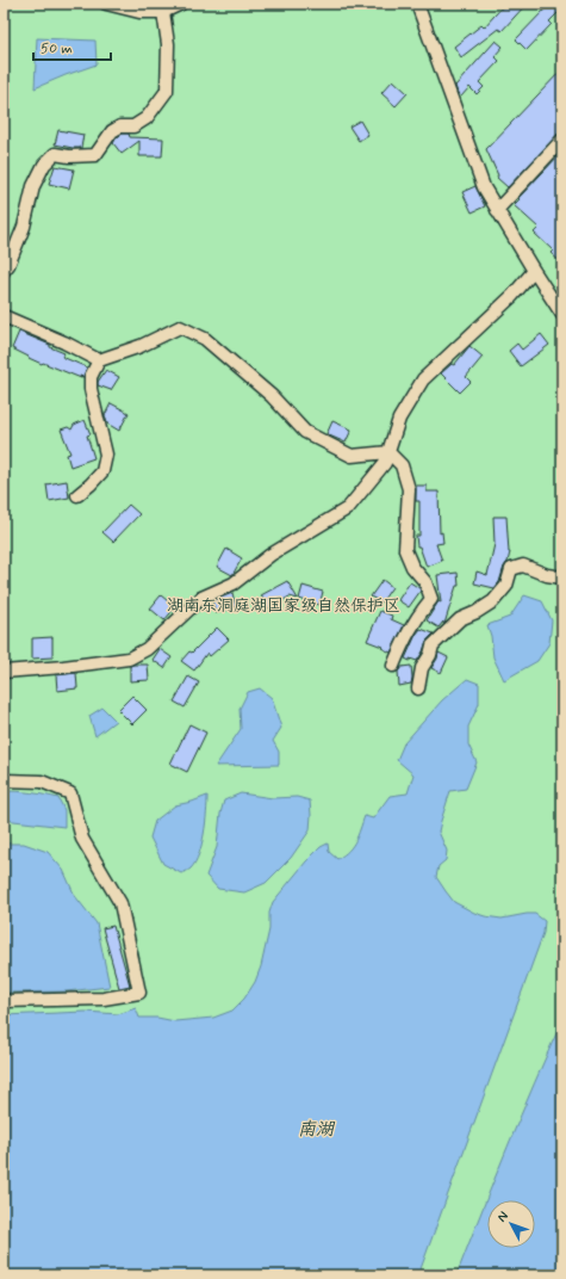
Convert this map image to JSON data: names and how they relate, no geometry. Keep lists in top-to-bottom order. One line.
{"water":["南湖"],"parks":["湖南东洞庭湖国家级自然保护区"],"scale_bar":"50 m","north":"top left"}
